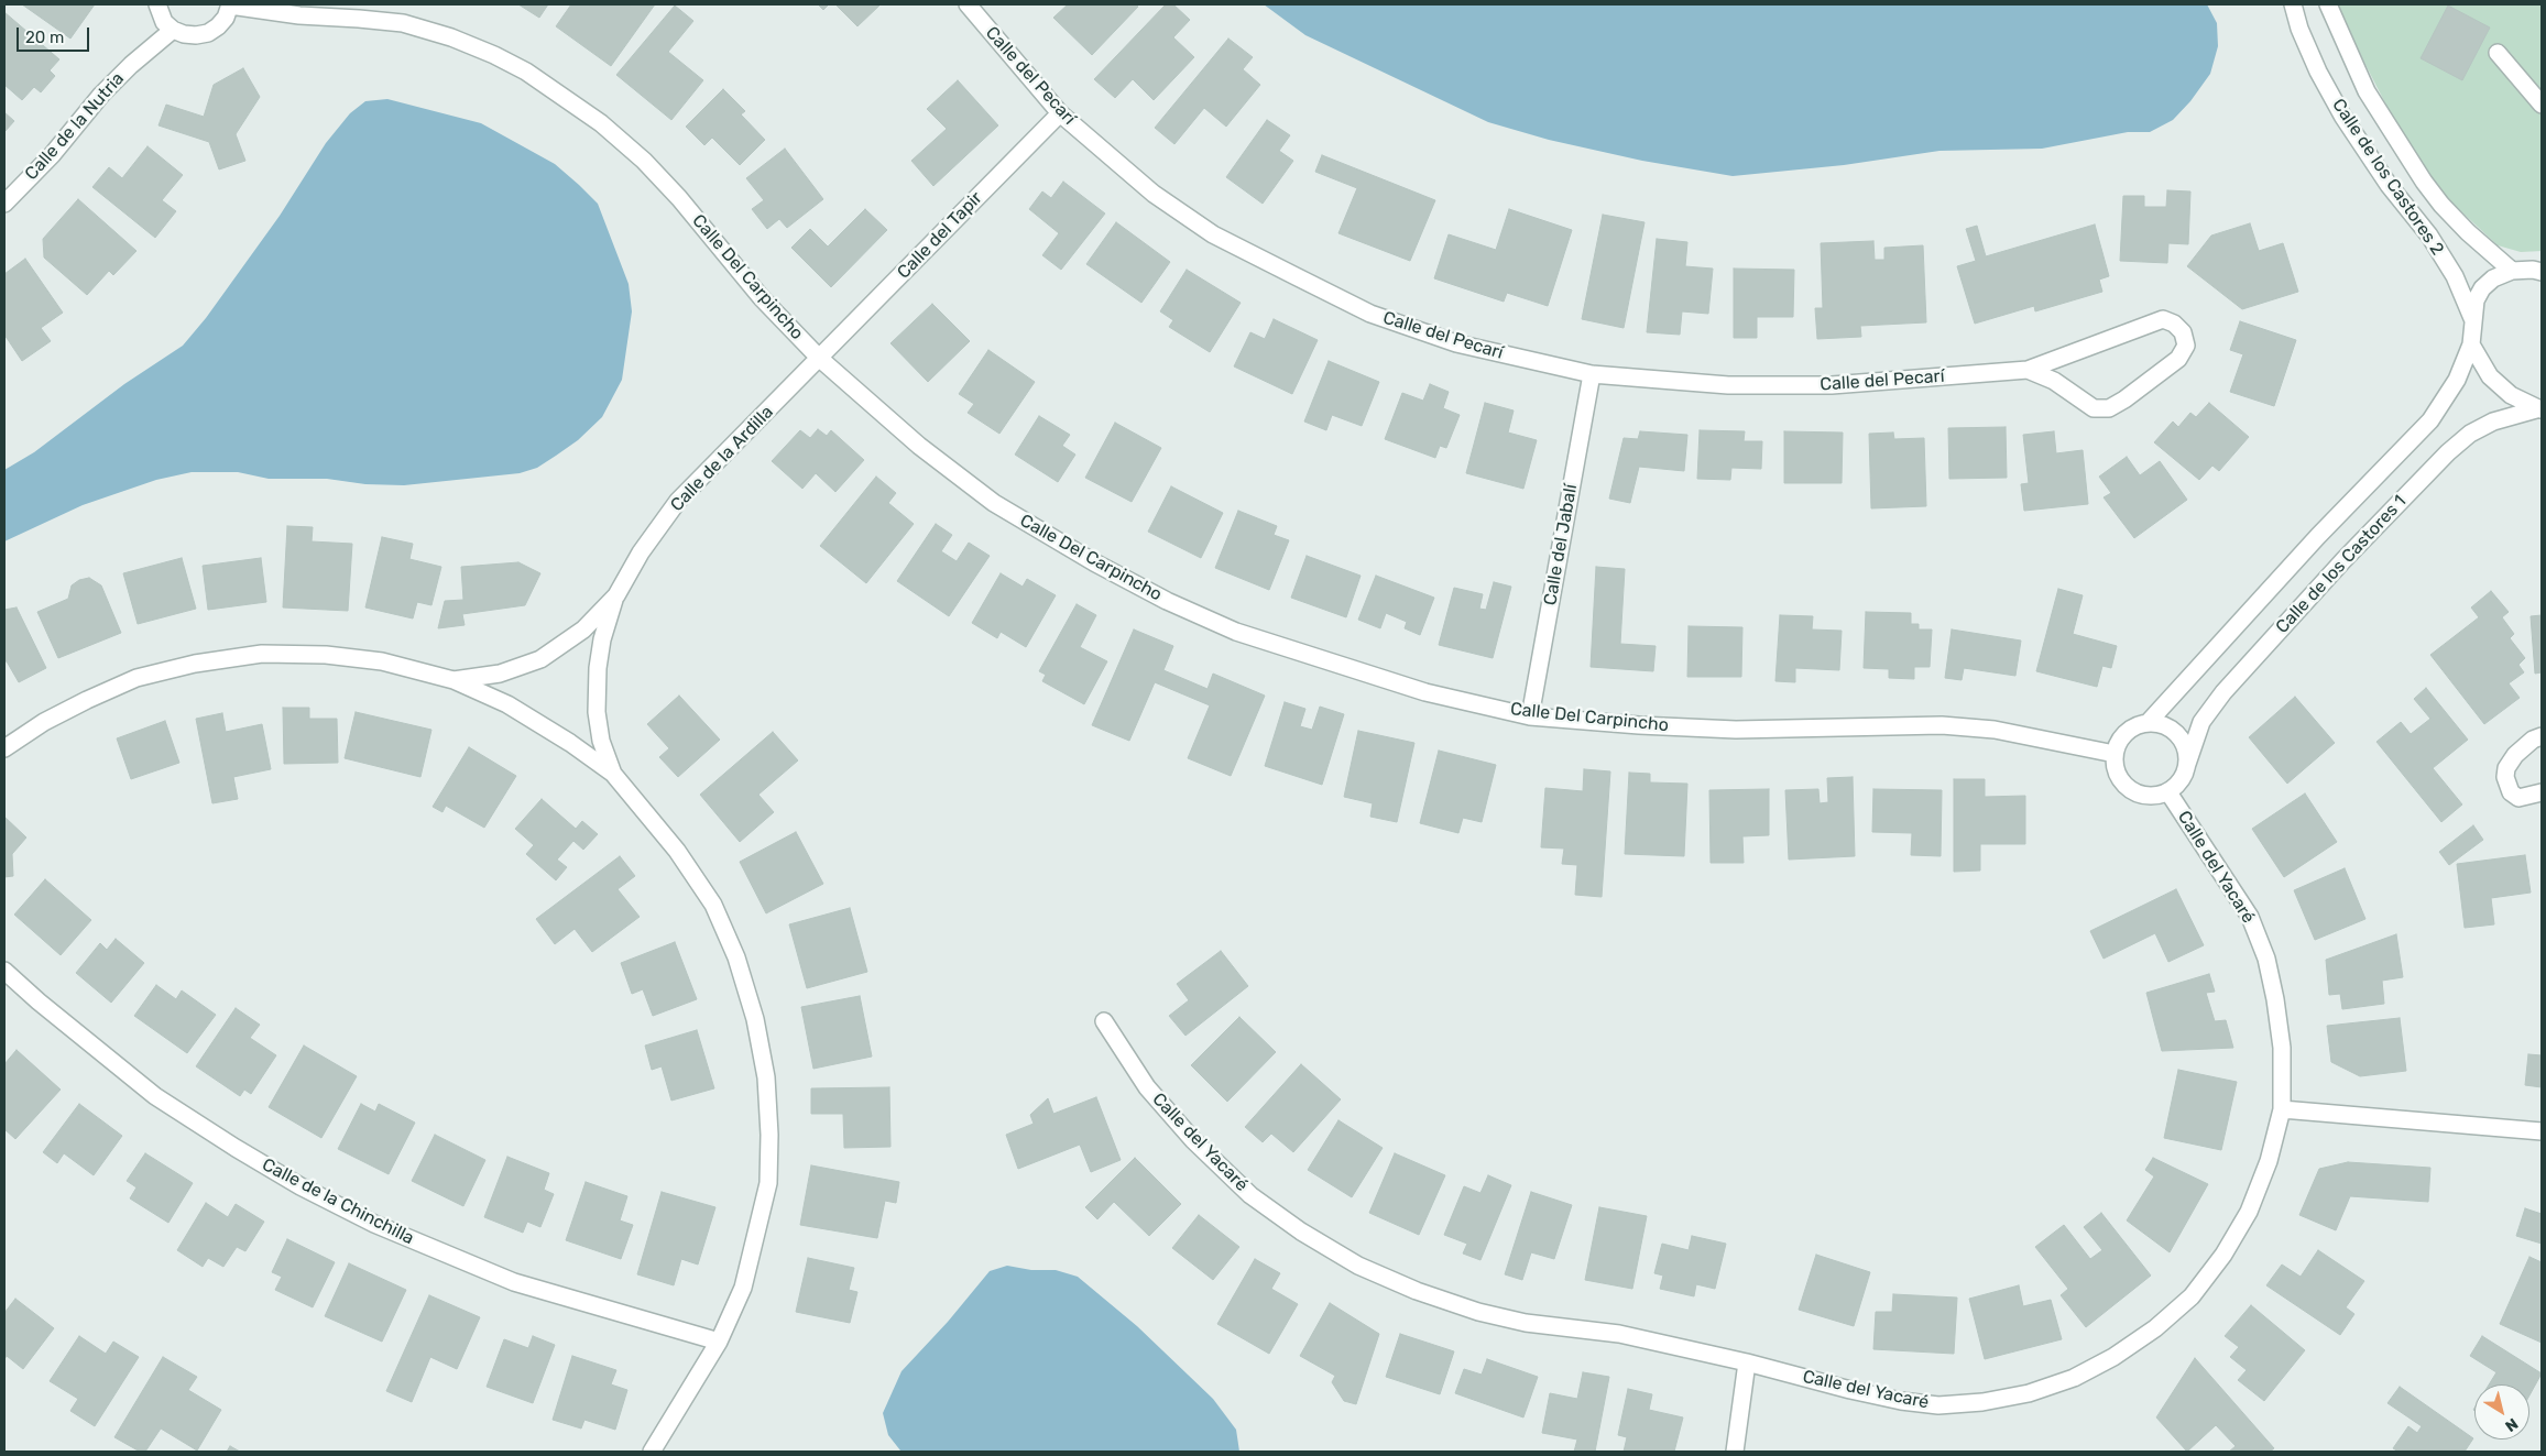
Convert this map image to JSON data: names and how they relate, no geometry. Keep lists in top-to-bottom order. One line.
{"streets":{"street":["Calle del Pecarí","Calle de la Nutria","Calle de los Castores 2","Calle del Tapir","Calle Del Carpincho","Calle de la Ardilla","Calle del Jabalí","Calle de los Castores 1","Calle del Yacaré","Calle de la Chinchilla"]},"crossings":[["Calle del Pecarí","Calle del Tapir"],["Calle del Pecarí","Calle del Jabalí"],["Calle del Tapir","Calle Del Carpincho"],["Calle del Tapir","Calle de la Ardilla"],["Calle Del Carpincho","Calle de la Ardilla"],["Calle Del Carpincho","Calle del Jabalí"],["Calle Del Carpincho","Calle de los Castores 1"],["Calle Del Carpincho","Calle del Yacaré"],["Calle de la Ardilla","Calle de la Chinchilla"],["Calle de los Castores 1","Calle del Yacaré"]],"scale_bar":"20 m","north":"bottom right"}
